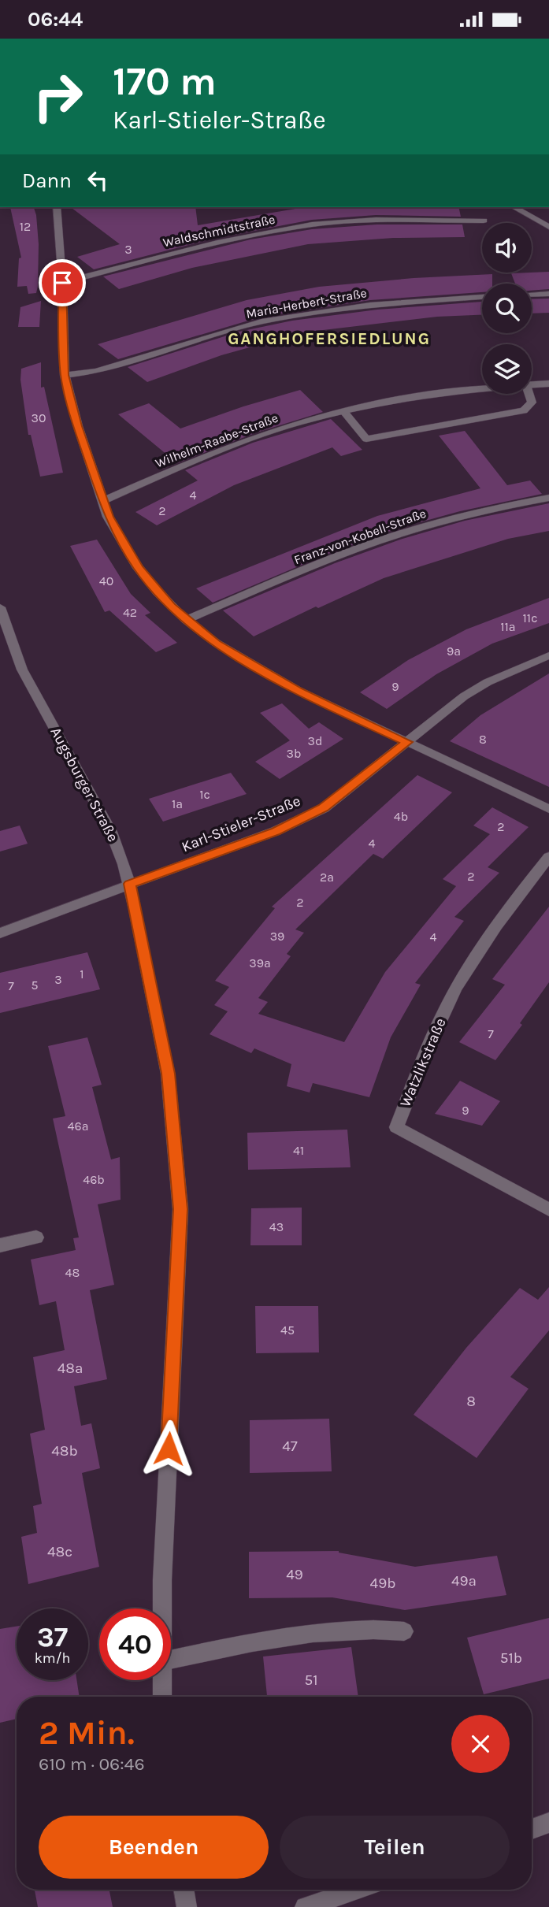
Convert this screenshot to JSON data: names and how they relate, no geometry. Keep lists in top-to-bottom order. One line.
{"streets":{"street":["Waldschmidtstraße","Maria-Herbert-Straße","Wilhelm-Raabe-Straße","Franz-von-Kobell-Straße","Augsburger Straße","Karl-Stieler-Straße","Watzlikstraße"]},"crossings":[["Augsburger Straße","Karl-Stieler-Straße"]],"districts":["GANGHOFERSIEDLUNG"],"house_numbers":["12","3","30","4","2","40","42","11c","11a","9a","9","8","3d","3b","1c","1a","4b","2","4","2","2a","2","39","4","39a","1","3","5","7","7","9","46a","41","46b","43","48","45","48a","8","47","48b","48c","49","49a","49b","51b","51"],"page":{"status":"06:44","turn":["170 m","Karl-Stieler-Straße"],"then":"Dann","speed":"37 km/h","limit":"40","heading":["2 Min.","610 m · 06:46"],"buttons":["Beenden","Teilen"]}}
